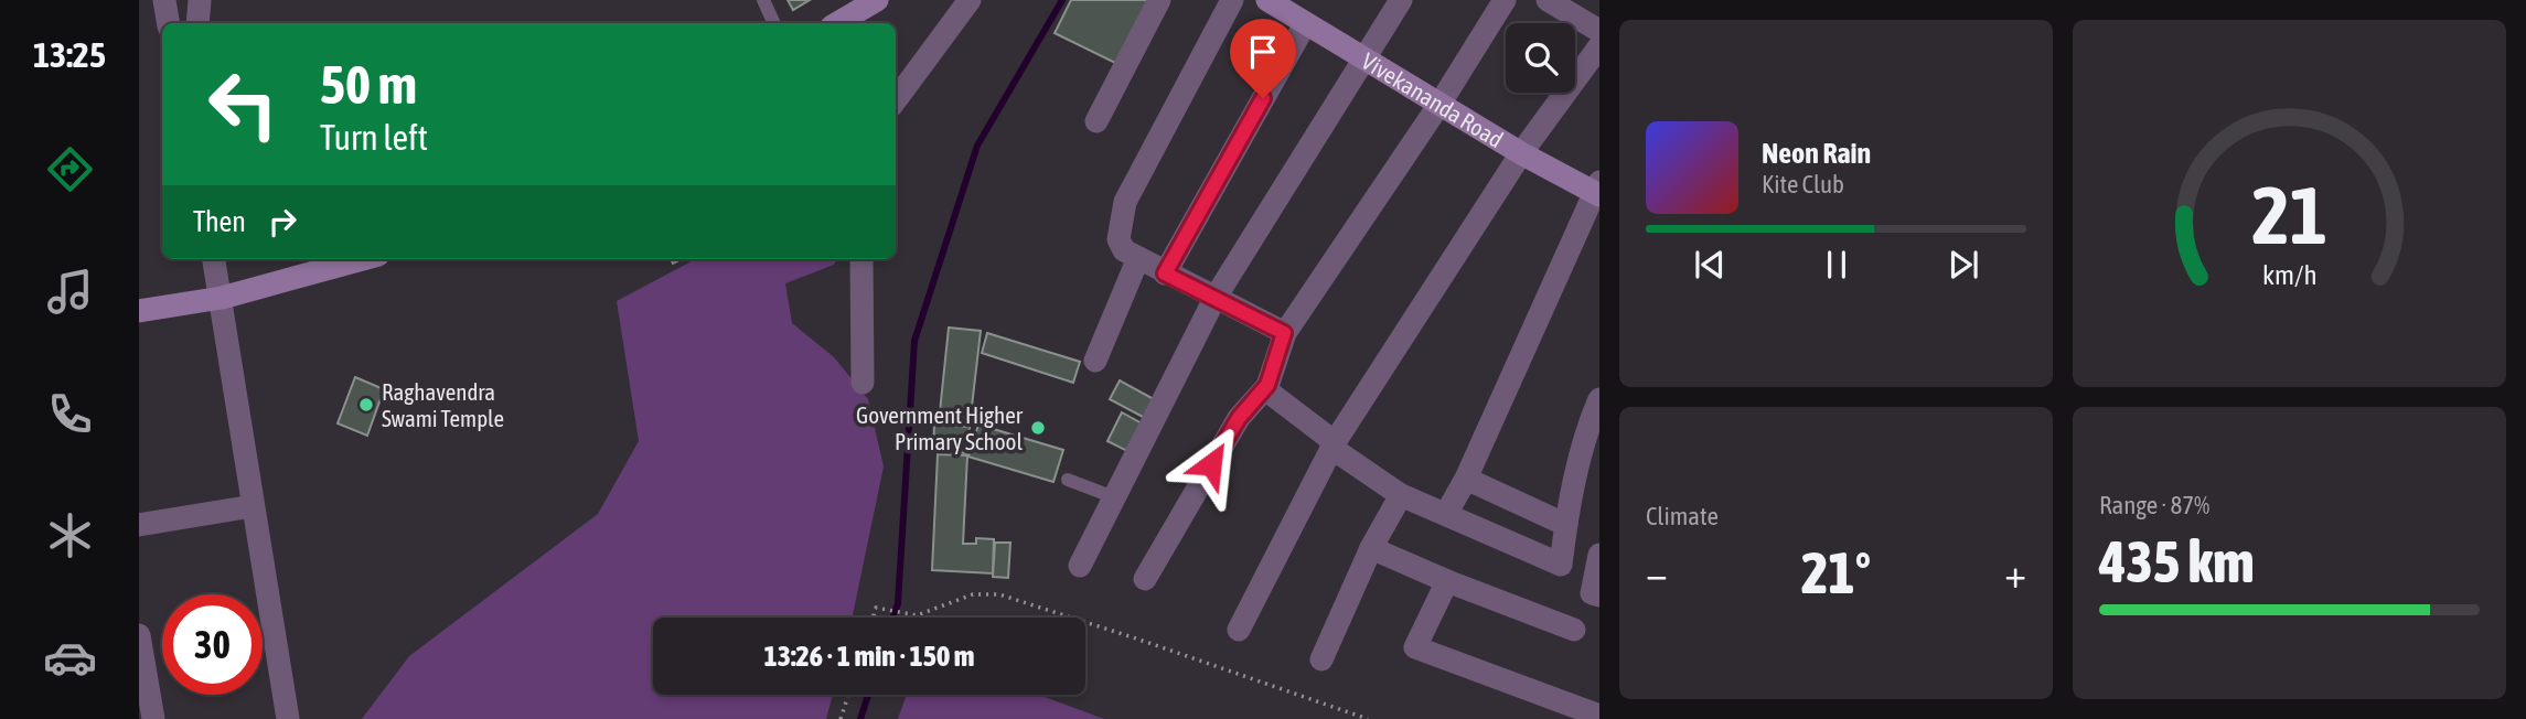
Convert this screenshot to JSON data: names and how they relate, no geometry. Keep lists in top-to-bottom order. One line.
{"streets":{"street":["Vivekananda Road"]},"places":["Raghavendra Swami Temple","Government Higher Primary School"],"page":{"tabs":"13:25","turn":["50 m","Turn left"],"song":["Neon Rain","Kite Club"],"then":"Then","tile":["Climate",["Range · 87%","435 km"]],"heat":["−","21°","+"],"limit":"30","trip":"13:26 · 1 min · 150 m","gauge":["21","km/h"]}}
